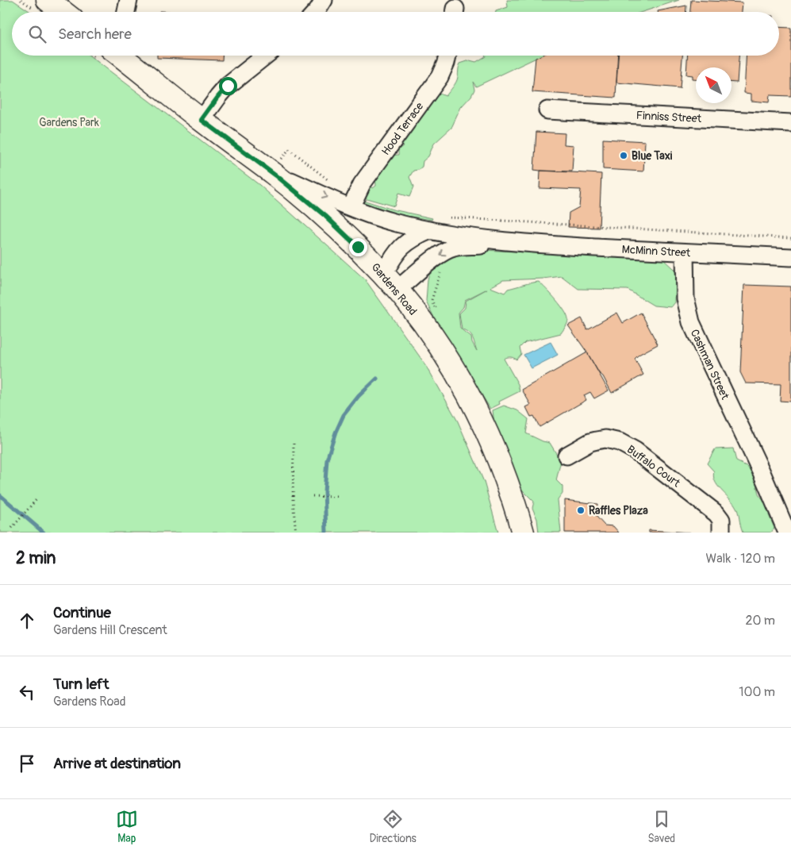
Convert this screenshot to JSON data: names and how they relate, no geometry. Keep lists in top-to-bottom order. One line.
{"streets":{"street":["Finniss Street","Hood Terrace","McMinn Street","Gardens Road","Cashman Street","Buffalo Court"]},"crossings":[["McMinn Street","Cashman Street"]],"parks":["Gardens Park"],"places":["Blue Taxi","Raffles Plaza"],"north":"top left","page":{"search":"Search here","heading":["2 min","Walk · 120 m"],"list":[["Continue","Gardens Hill Crescent","20 m"],["Turn left","Gardens Road","100 m"],"Arrive at destination"],"nav":["Map","Directions","Saved"]}}
